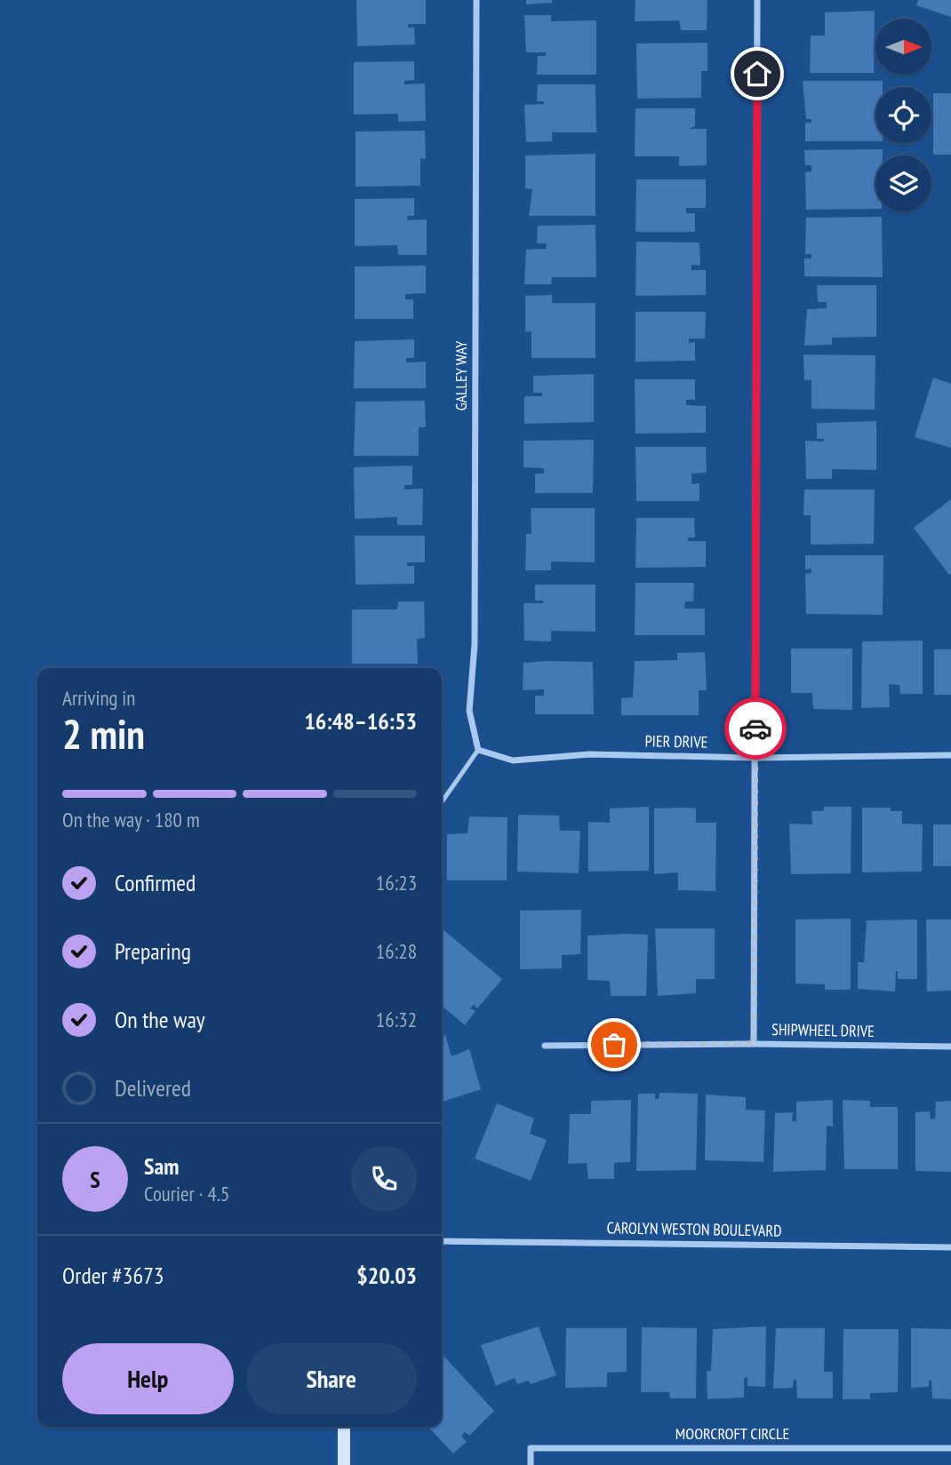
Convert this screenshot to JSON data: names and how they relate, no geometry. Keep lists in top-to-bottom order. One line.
{"streets":{"street":["GALLEY WAY","PIER DRIVE","SHIPWHEEL DRIVE","CAROLYN WESTON BOULEVARD","MOORCROFT CIRCLE"]},"crossings":[["GALLEY WAY","PIER DRIVE"]],"north":"right","page":{"heading":["2 min","Arriving in","16:48–16:53"],"panel":["Sam","Courier · 4.5","Order #3673","$20.03"],"bar":"On the way · 180 m","list":[["Confirmed","16:23"],["Preparing","16:28"],["On the way","16:32"],"Delivered"],"round":"S","buttons":["Help","Share"]}}
